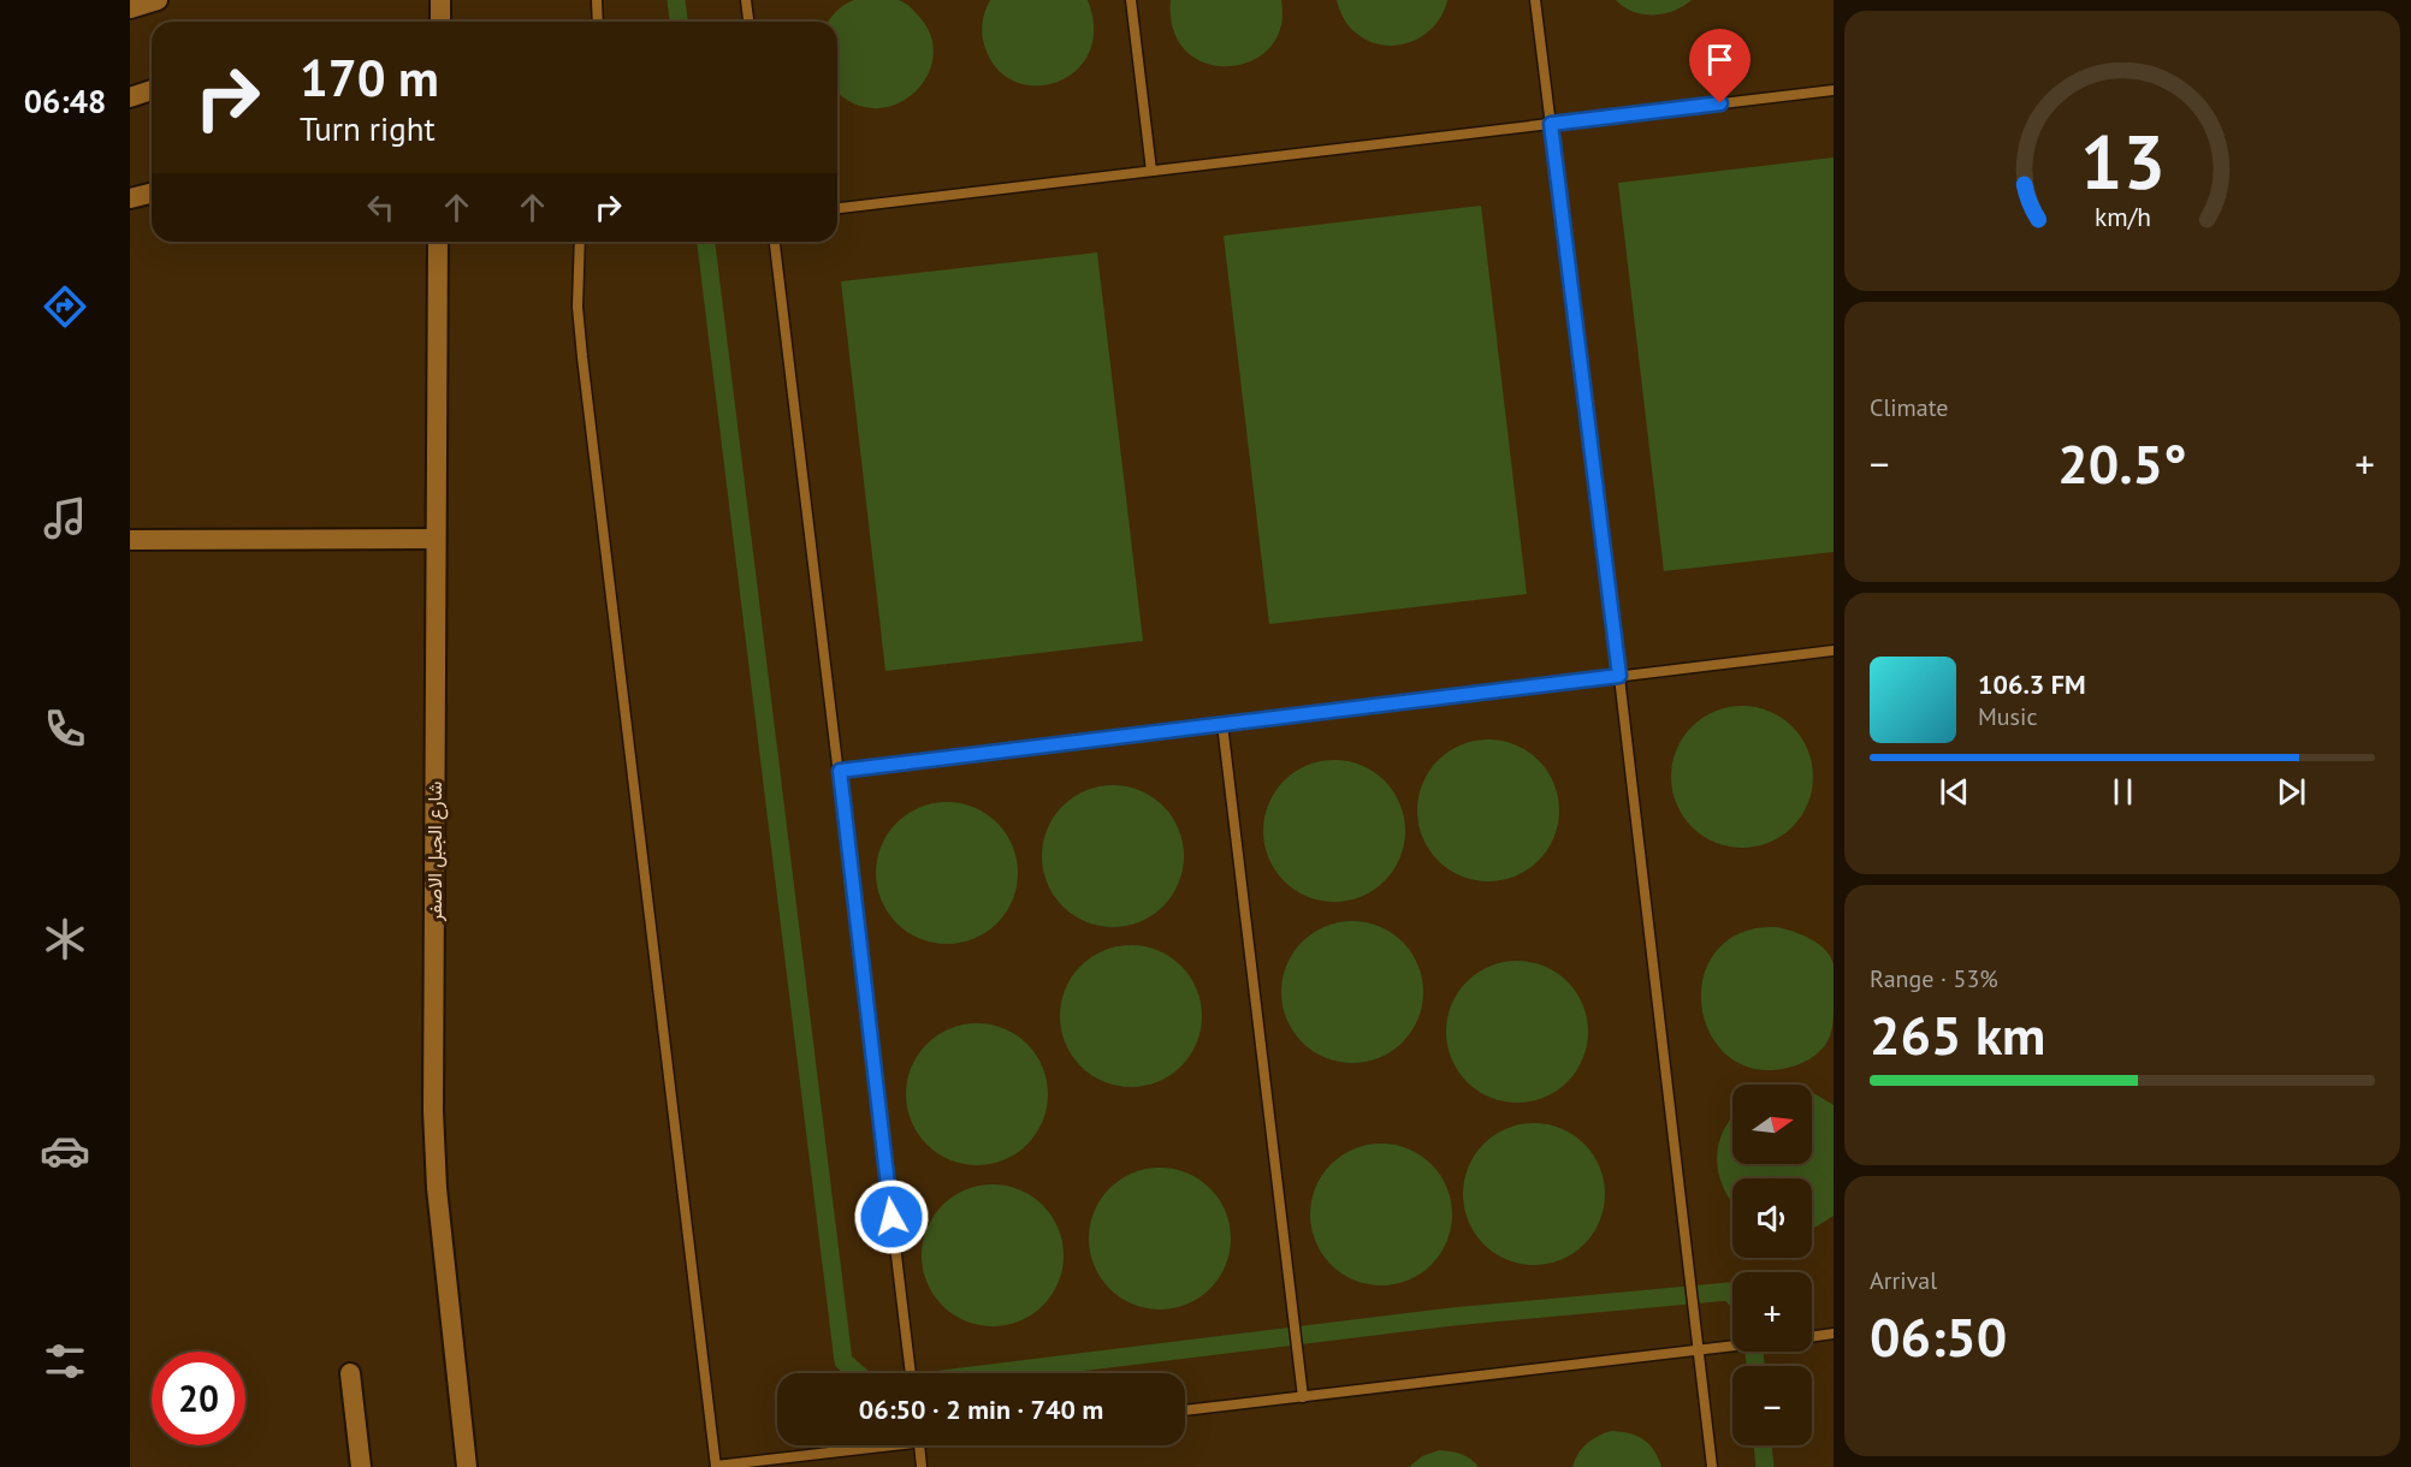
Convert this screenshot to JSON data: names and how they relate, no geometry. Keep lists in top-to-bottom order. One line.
{"streets":{"street":["شارع الجبل الاصفر"]},"north":"right","page":{"tabs":"06:48","turn":["170 m","Turn right"],"tile":["Climate",["Range · 53%","265 km"],["Arrival","06:50"]],"heat":["−","20.5°","+"],"song":["106.3 FM","Music"],"map_buttons":["+","−"],"limit":"20","trip":"06:50 · 2 min · 740 m","gauge":["13","km/h"]}}
